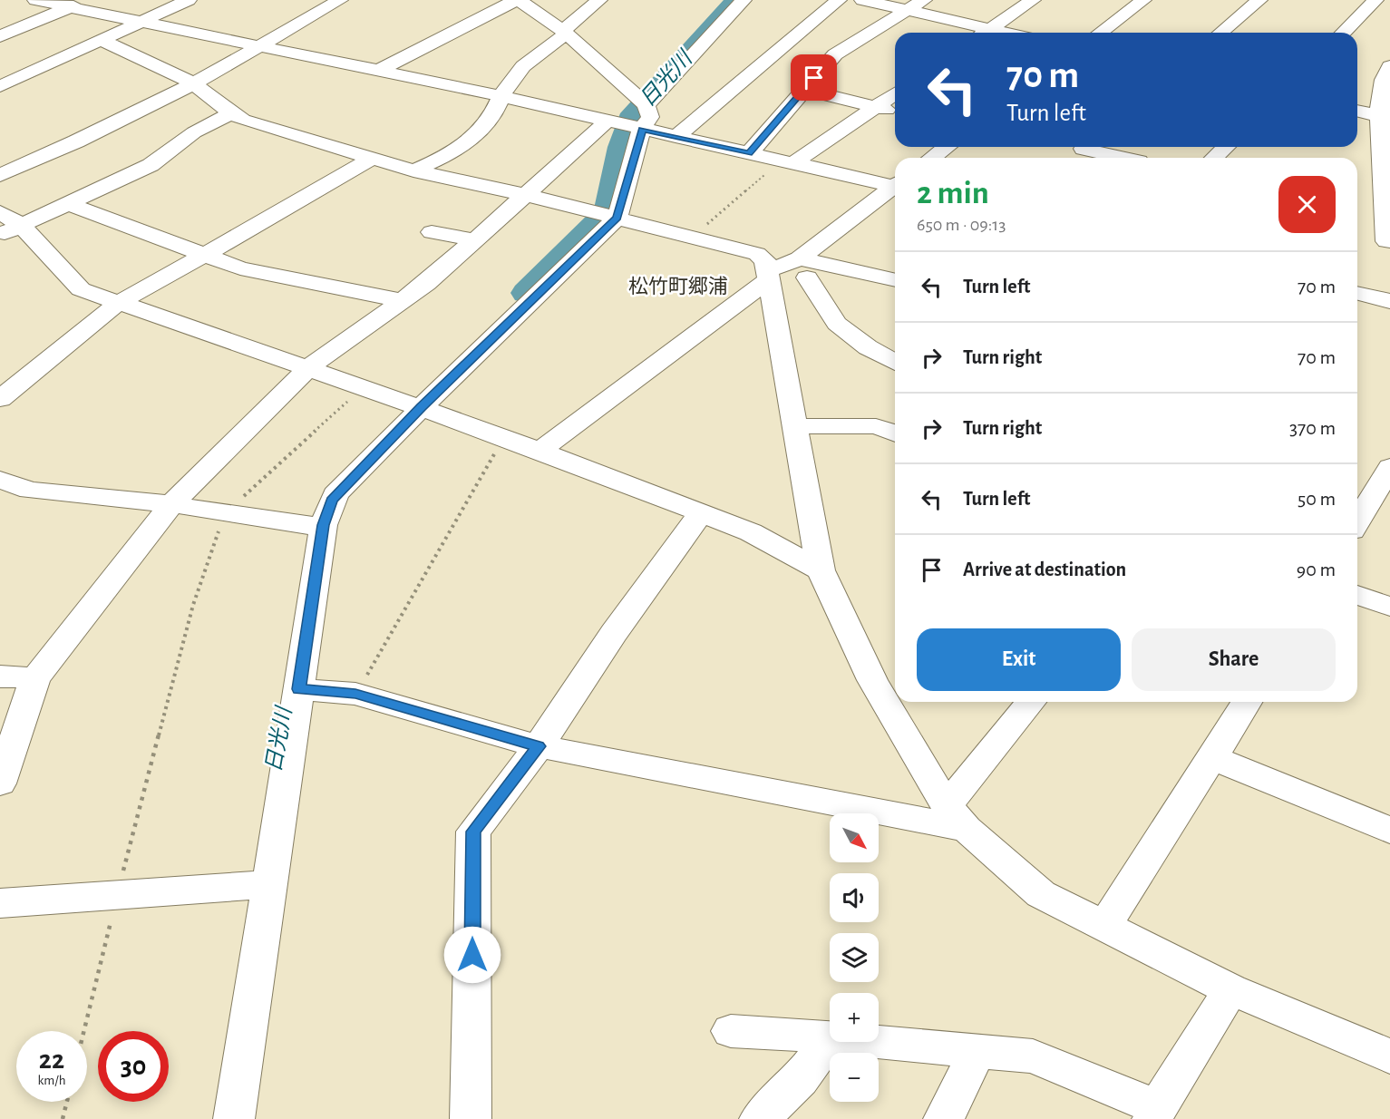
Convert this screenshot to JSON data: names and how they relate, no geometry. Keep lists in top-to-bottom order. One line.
{"districts":["松竹町郷浦"],"water":["日光川"],"north":"bottom right","page":{"turn":["70 m","Turn left"],"heading":["2 min","650 m · 09:13"],"list":[{"name":"Turn left","value":"70 m"},{"name":"Turn right","value":"70 m"},{"name":"Turn right","value":"370 m"},{"name":"Turn left","value":"50 m"},{"name":"Arrive at destination","value":"90 m"}],"buttons":["Exit","Share"],"map_buttons":["+","−"],"speed":"22 km/h","limit":"30"}}
